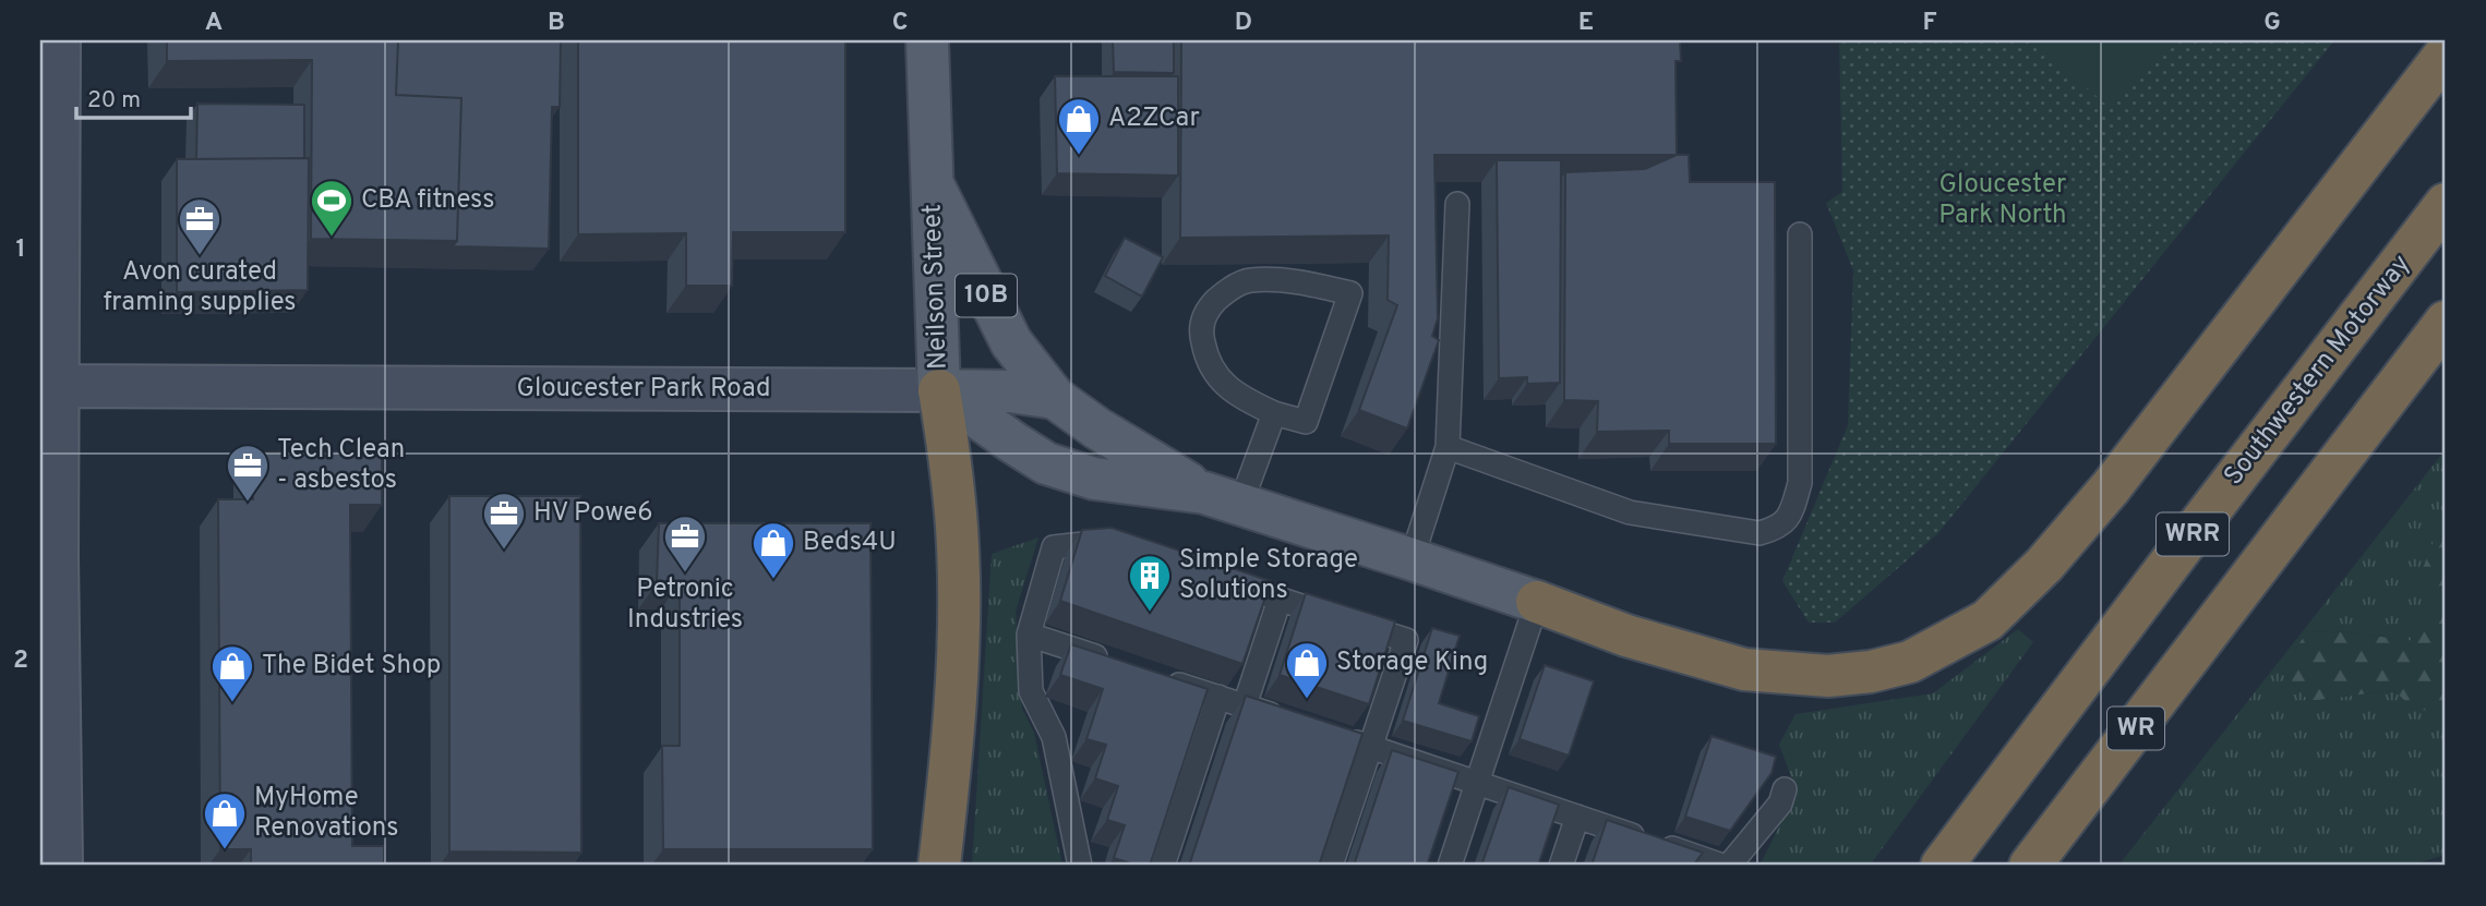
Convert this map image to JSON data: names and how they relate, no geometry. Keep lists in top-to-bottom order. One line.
{"streets":{"highway":["Southwestern Motorway","WRR","WR"],"main road":["Neilson Street","10B"],"street":["Gloucester Park Road"]},"crossings":[["Neilson Street","Gloucester Park Road"],["WRR","WR"]],"parks":["Gloucester Park North"],"places":{"shop":["A2ZCar","Beds4U","Storage King","The Bidet Shop","MyHome Renovations"],"sports":["CBA fitness"],"office":["Avon curated framing supplies","Tech Clean - asbestos","HV Powe6","Petronic Industries"],"building":["Simple Storage Solutions"]},"scale_bar":"20 m","grid":{"columns":["A","B","C","D","E","F","G"],"rows":["1","2"]}}
